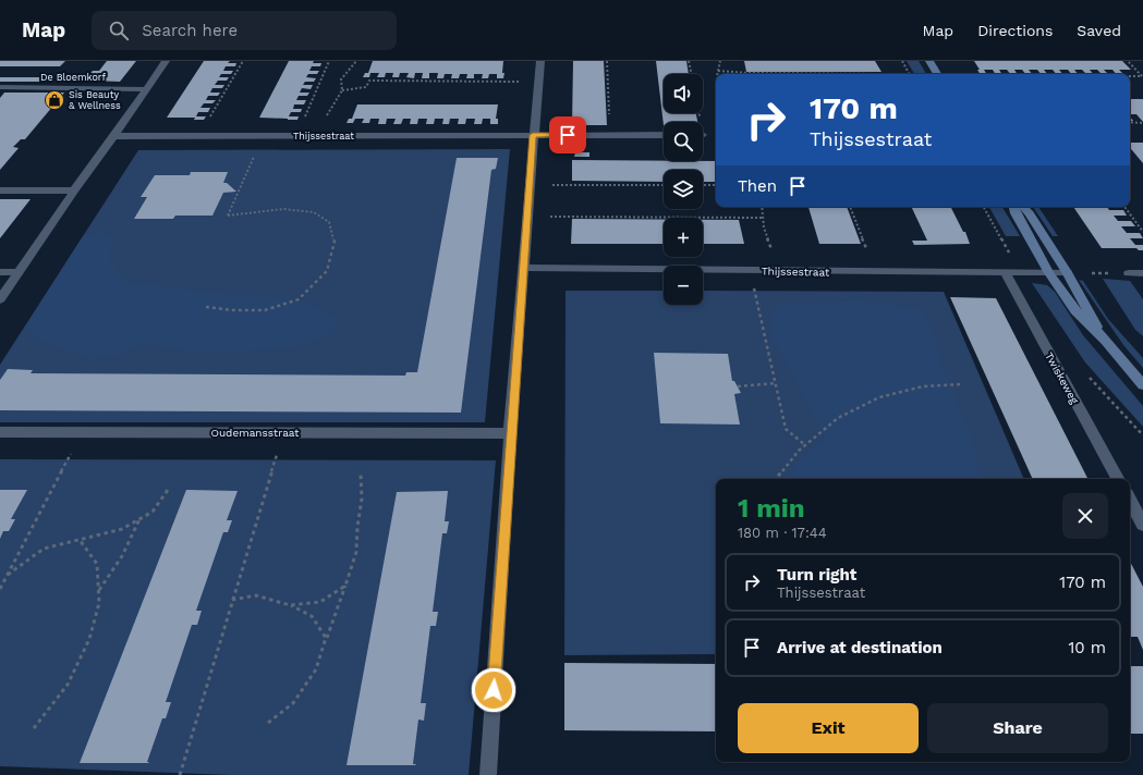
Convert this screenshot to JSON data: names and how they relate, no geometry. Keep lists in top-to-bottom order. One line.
{"streets":{"street":["De Bloemkorf","Thijssestraat","Twiskeweg","Oudemansstraat"]},"crossings":[["Thijssestraat","Twiskeweg"]],"places":{"shop":["Sis Beauty & Wellness"]},"page":{"header":"Map","search":"Search here","nav":["Map","Directions","Saved"],"map_buttons":["+","−"],"turn":["170 m","Thijssestraat"],"then":"Then","heading":["1 min","180 m · 17:44"],"list":[{"name":"Turn right","note":"Thijssestraat","value":"170 m"},{"name":"Arrive at destination","value":"10 m"}],"buttons":["Exit","Share"]}}
